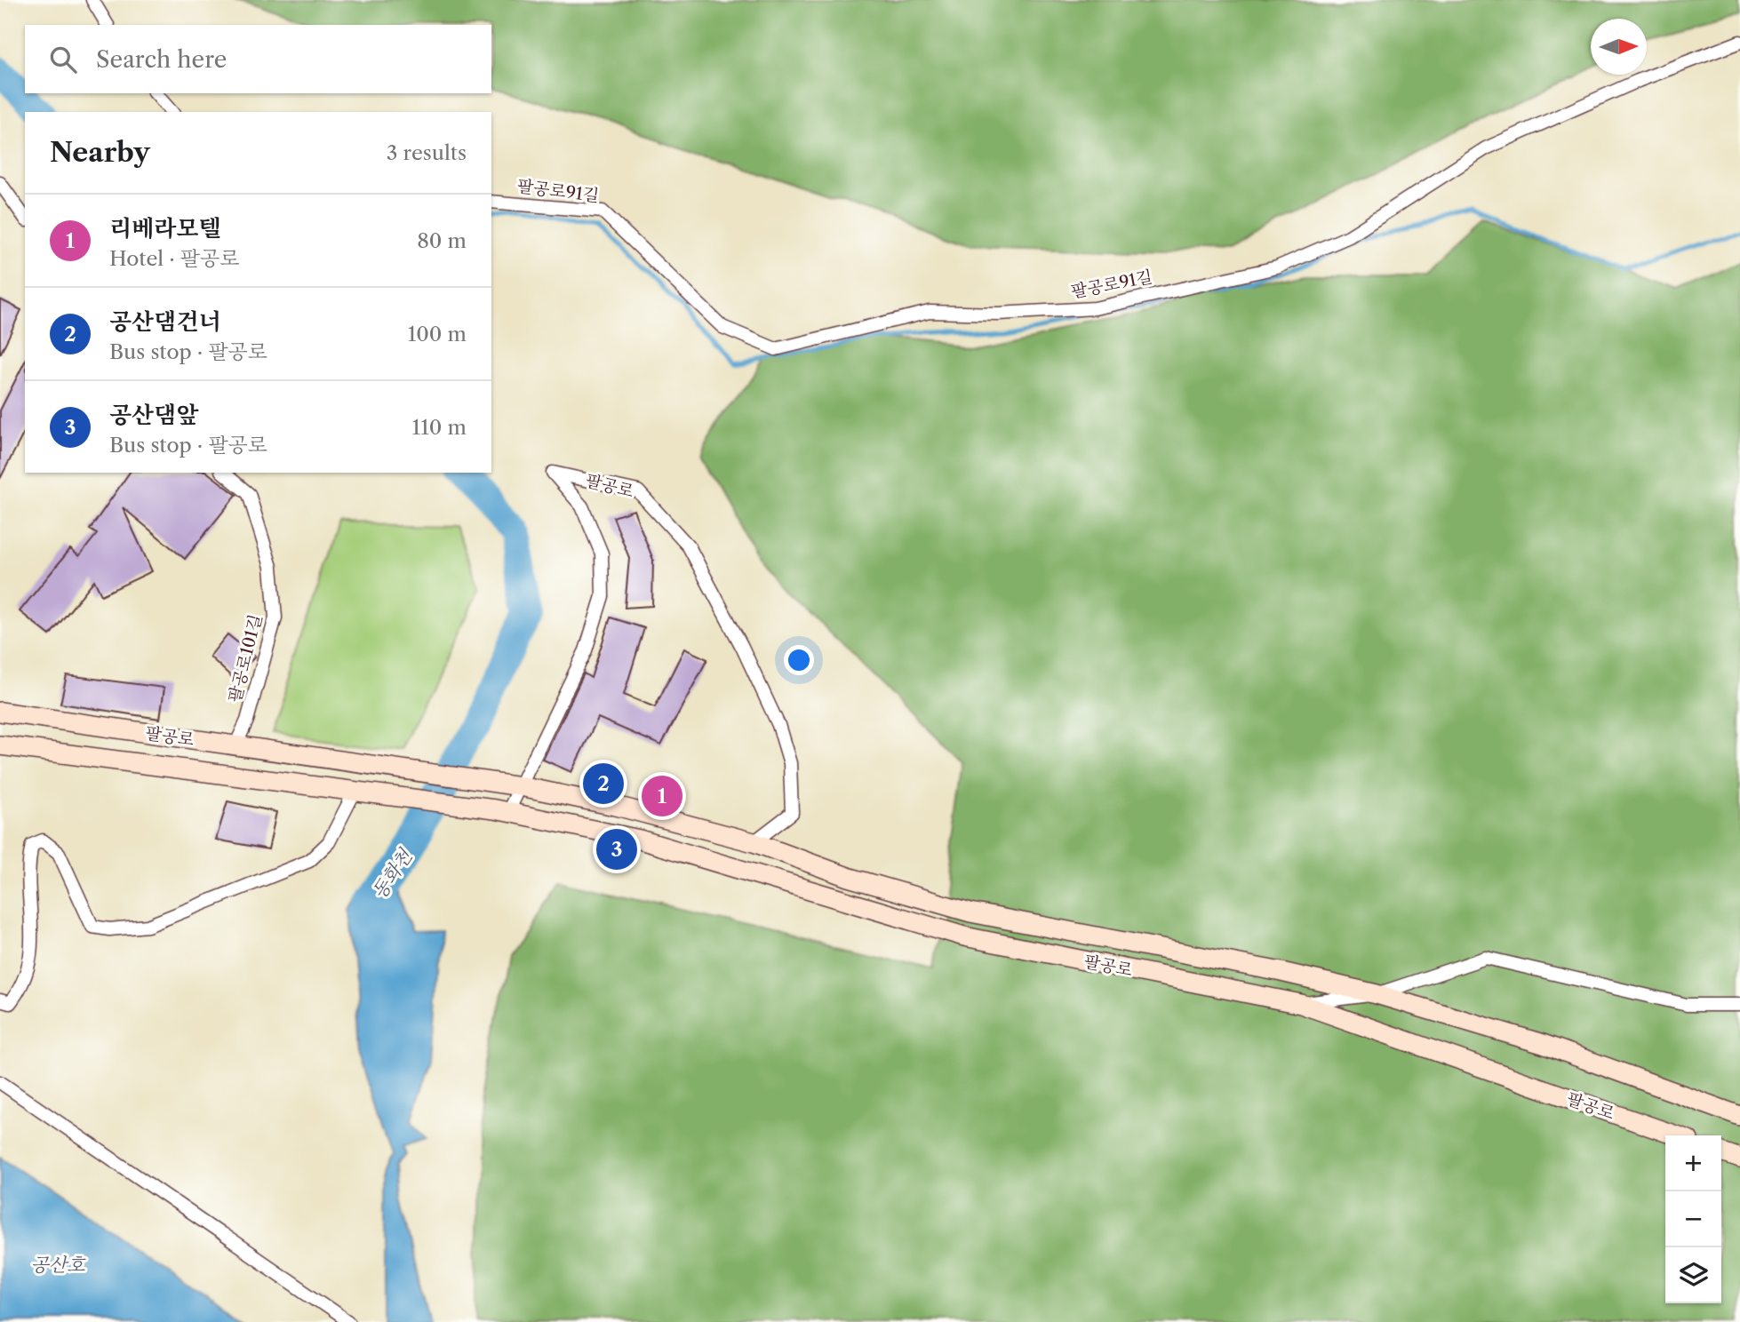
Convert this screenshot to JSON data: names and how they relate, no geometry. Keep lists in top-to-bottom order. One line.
{"streets":{"main road":["팔공로"],"street":["팔공로91길","팔공로101길"]},"crossings":[["팔공로","팔공로101길"]],"water":["동화천","공산호"],"north":"right","page":{"search":"Search here","heading":["Nearby","3 results"],"list":[{"mark":"1","name":"리베라모텔","note":"Hotel · 팔공로","value":"80 m"},{"mark":"2","name":"공산댐건너","note":"Bus stop · 팔공로","value":"100 m"},{"mark":"3","name":"공산댐앞","note":"Bus stop · 팔공로","value":"110 m"}],"pins":["2","1","3"],"map_buttons":["+","−"]}}
